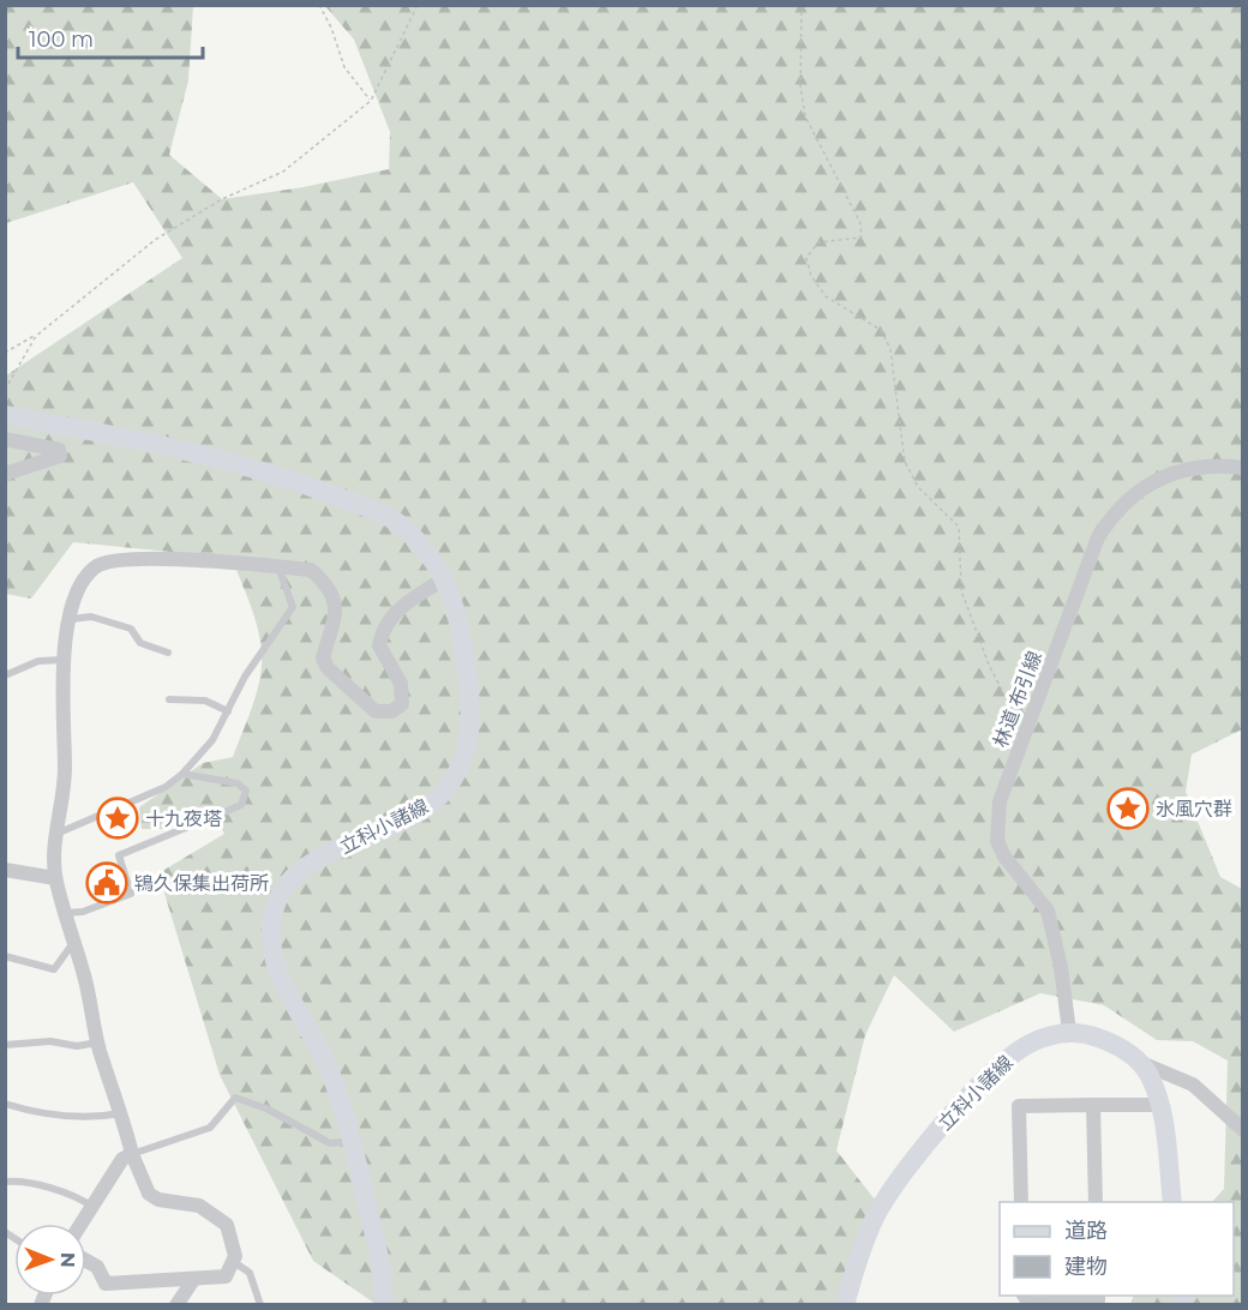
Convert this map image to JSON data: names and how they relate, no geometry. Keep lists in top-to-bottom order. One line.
{"streets":{"main road":["立科小諸線"],"street":["林道 布引線"]},"crossings":[["林道 布引線","立科小諸線"]],"places":{"place":["氷風穴群","十九夜塔"],"public building":["鴇久保集出荷所"]},"legend":["道路","建物"],"scale_bar":"100 m","north":"right"}
